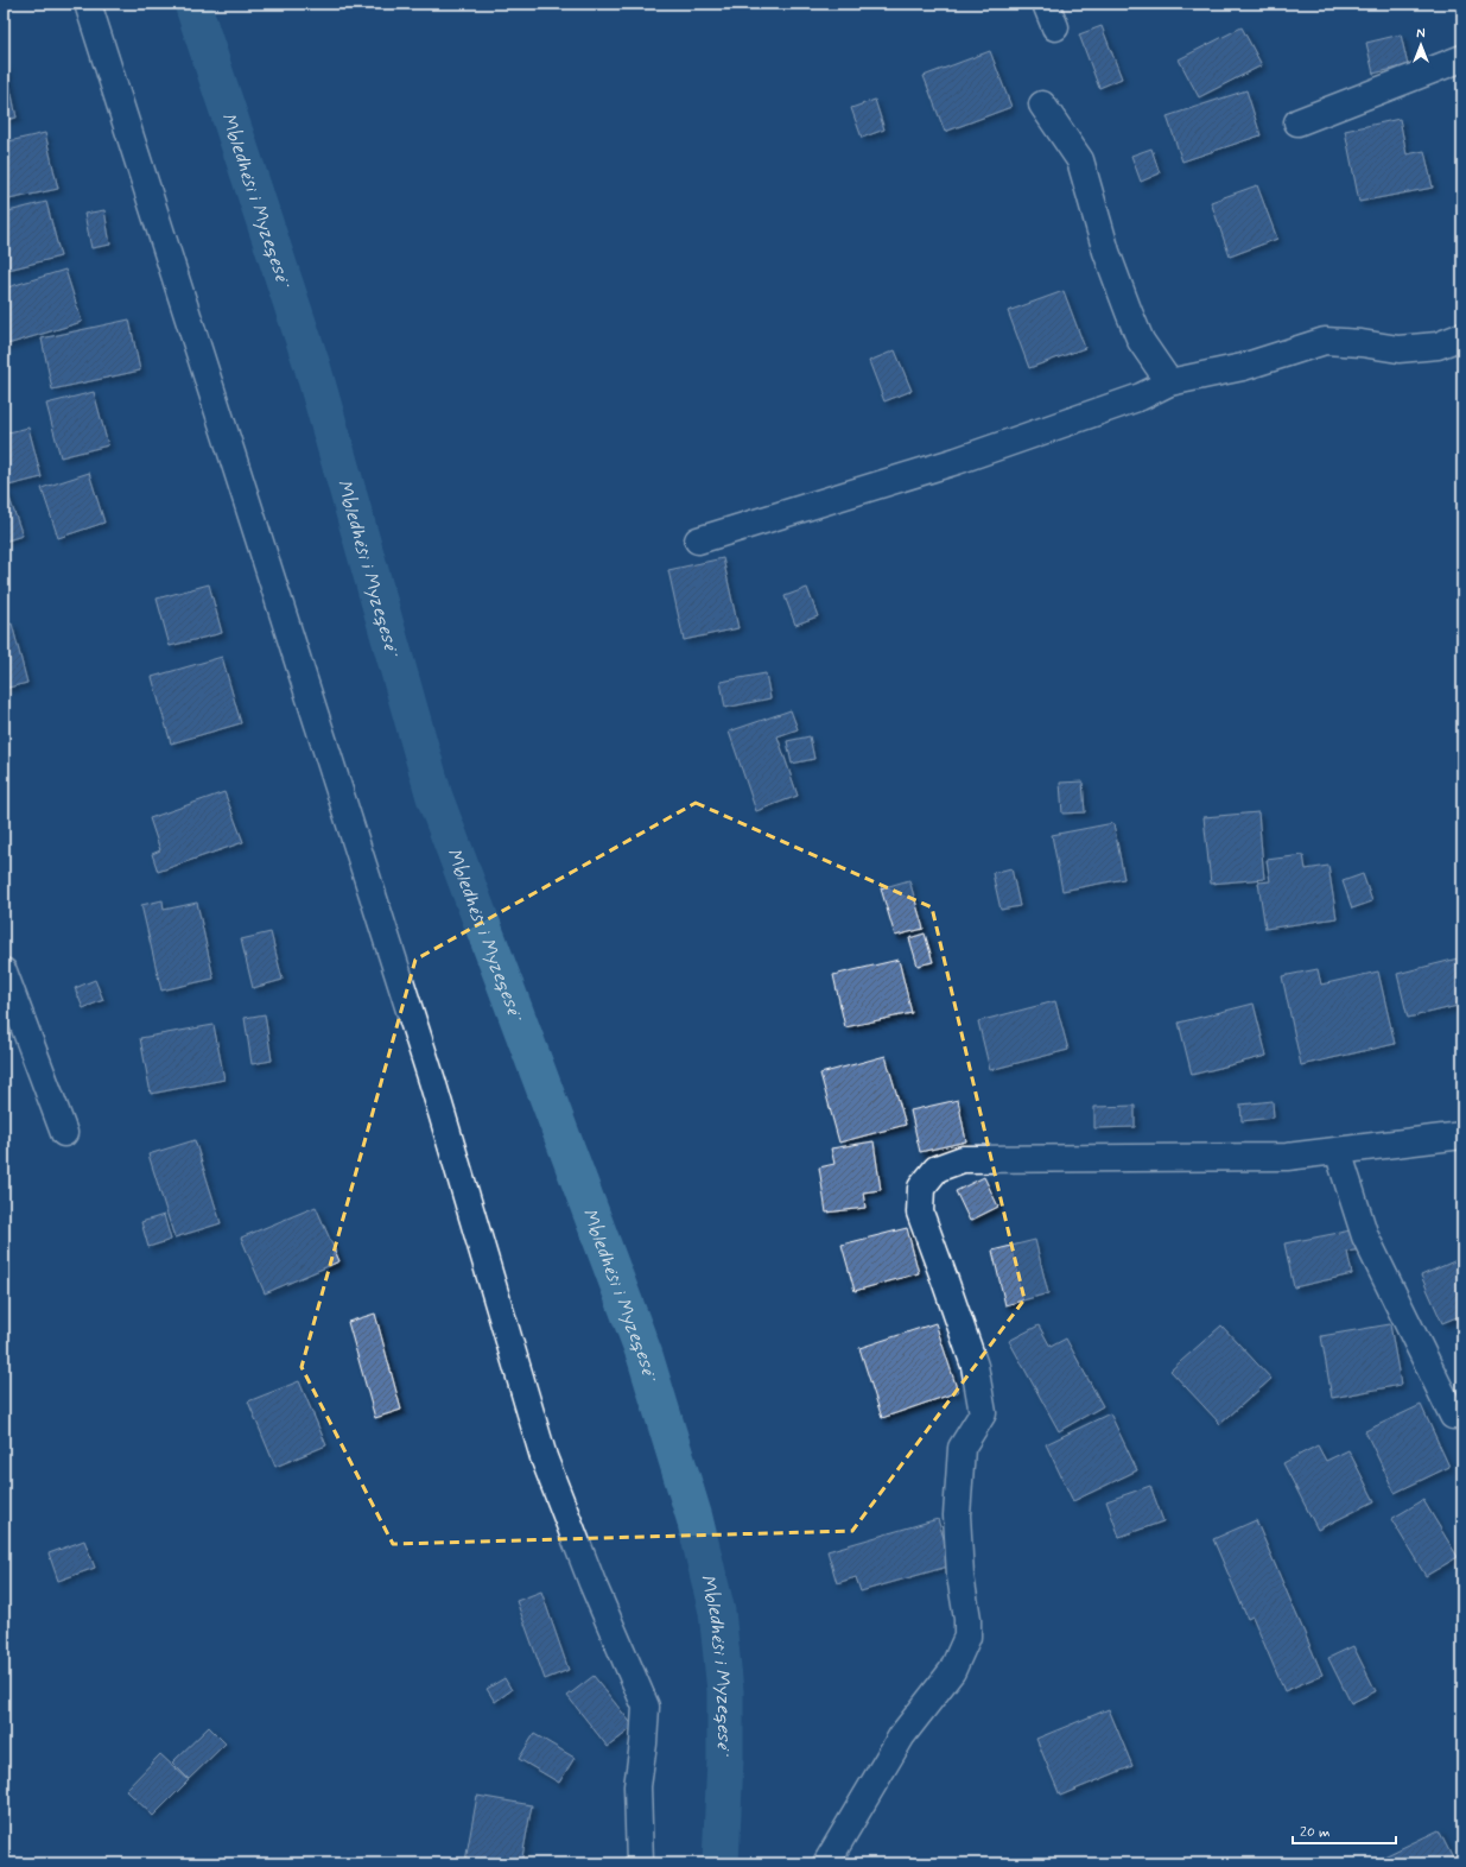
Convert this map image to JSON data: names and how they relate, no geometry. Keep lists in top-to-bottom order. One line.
{"water":["Mbledhësi i Myzeqesë"],"scale_bar":"20 m","north":"top"}
